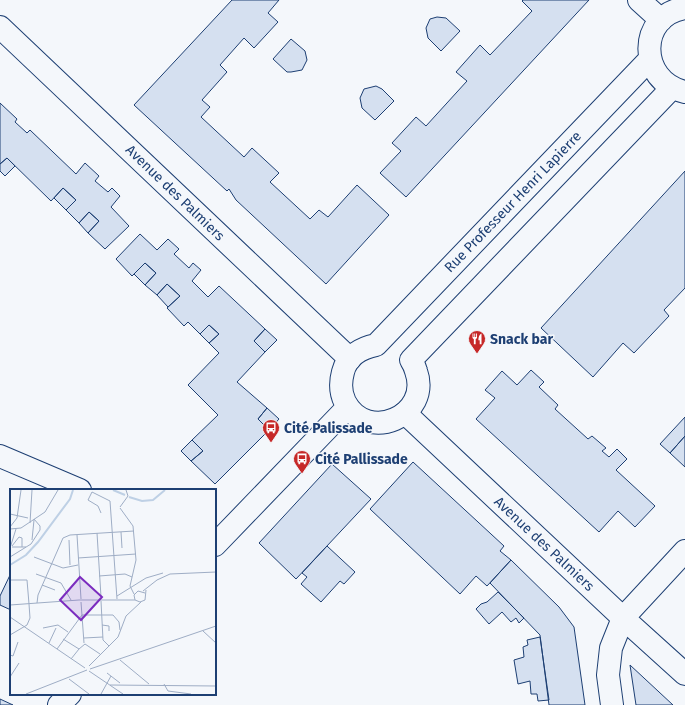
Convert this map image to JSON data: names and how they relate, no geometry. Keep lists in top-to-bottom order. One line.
{"streets":{"main road":["Avenue des Palmiers","Rue Professeur Henri Lapierre"]},"crossings":[["Avenue des Palmiers","Rue Professeur Henri Lapierre"]],"places":{"restaurant":["Snack bar"],"bus stop":["Cité Palissade","Cité Pallissade"]}}
